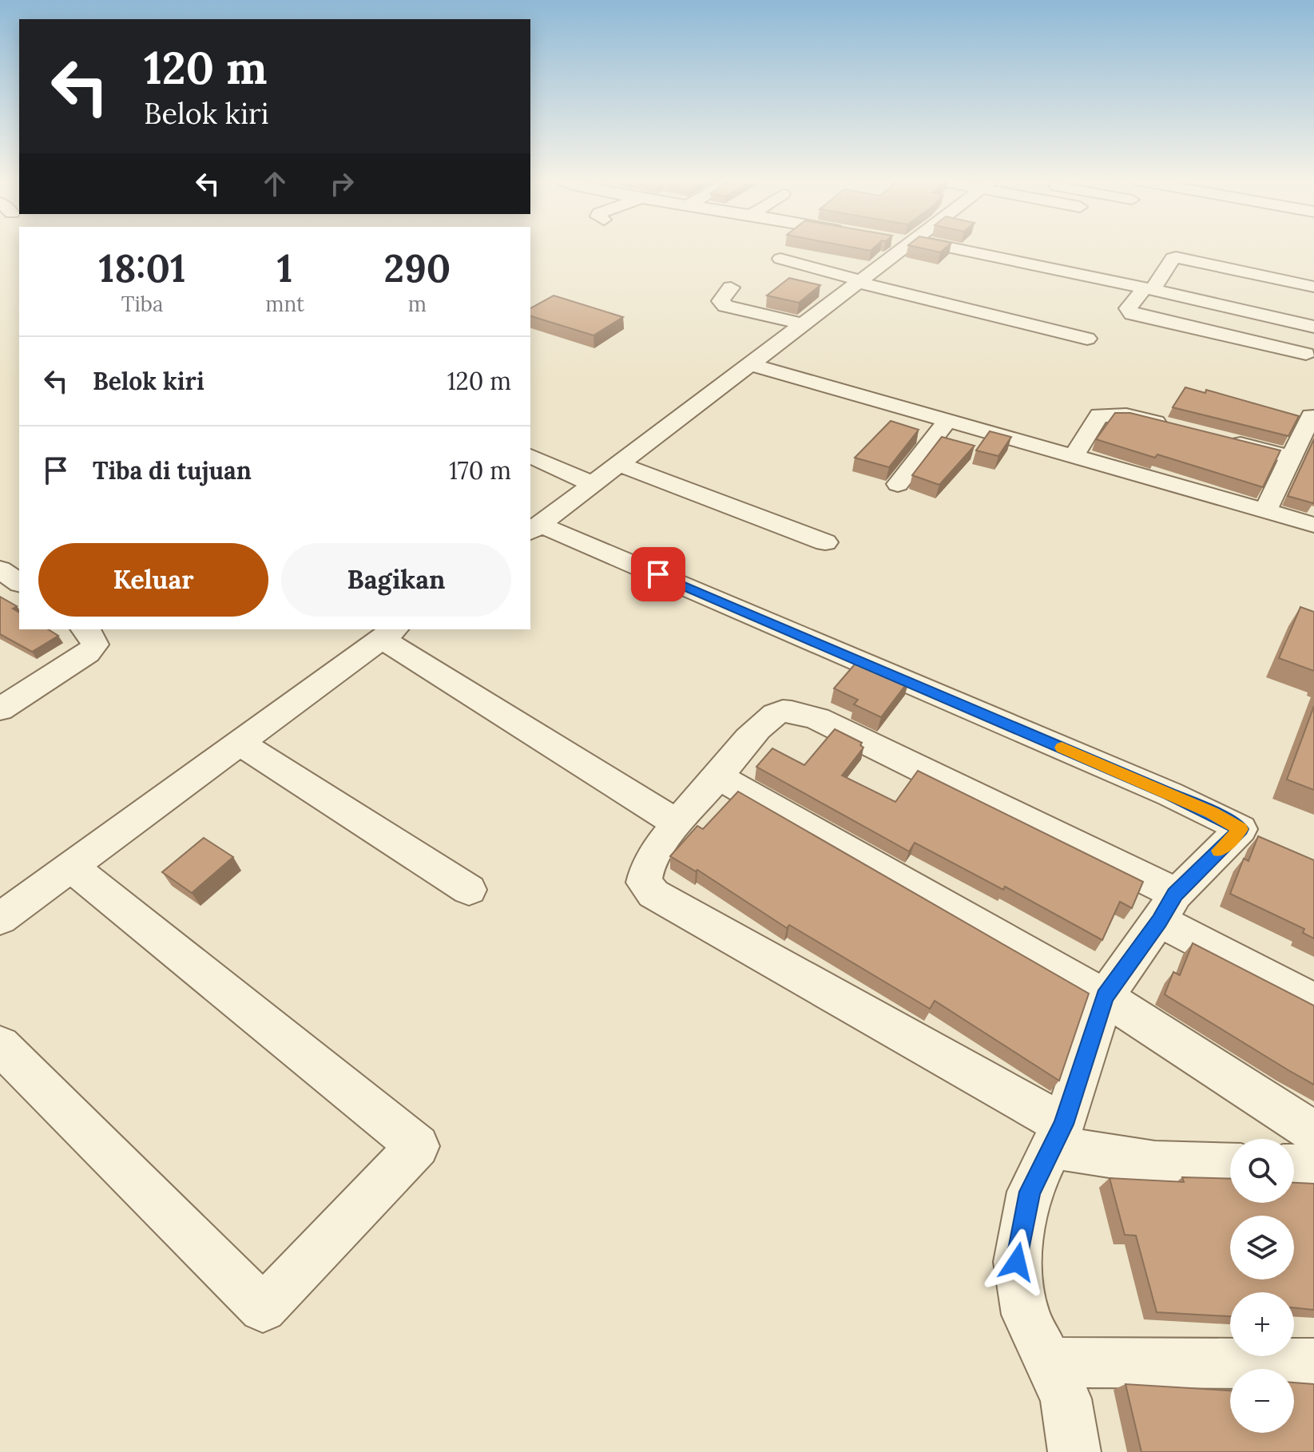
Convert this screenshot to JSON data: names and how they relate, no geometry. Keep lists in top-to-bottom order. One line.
{"page":{"turn":["120 m","Belok kiri"],"eta":["18:01","Tiba","1","mnt","290","m"],"list":[{"name":"Belok kiri","value":"120 m"},{"name":"Tiba di tujuan","value":"170 m"}],"buttons":["Keluar","Bagikan"],"map_buttons":["+","−"]}}
